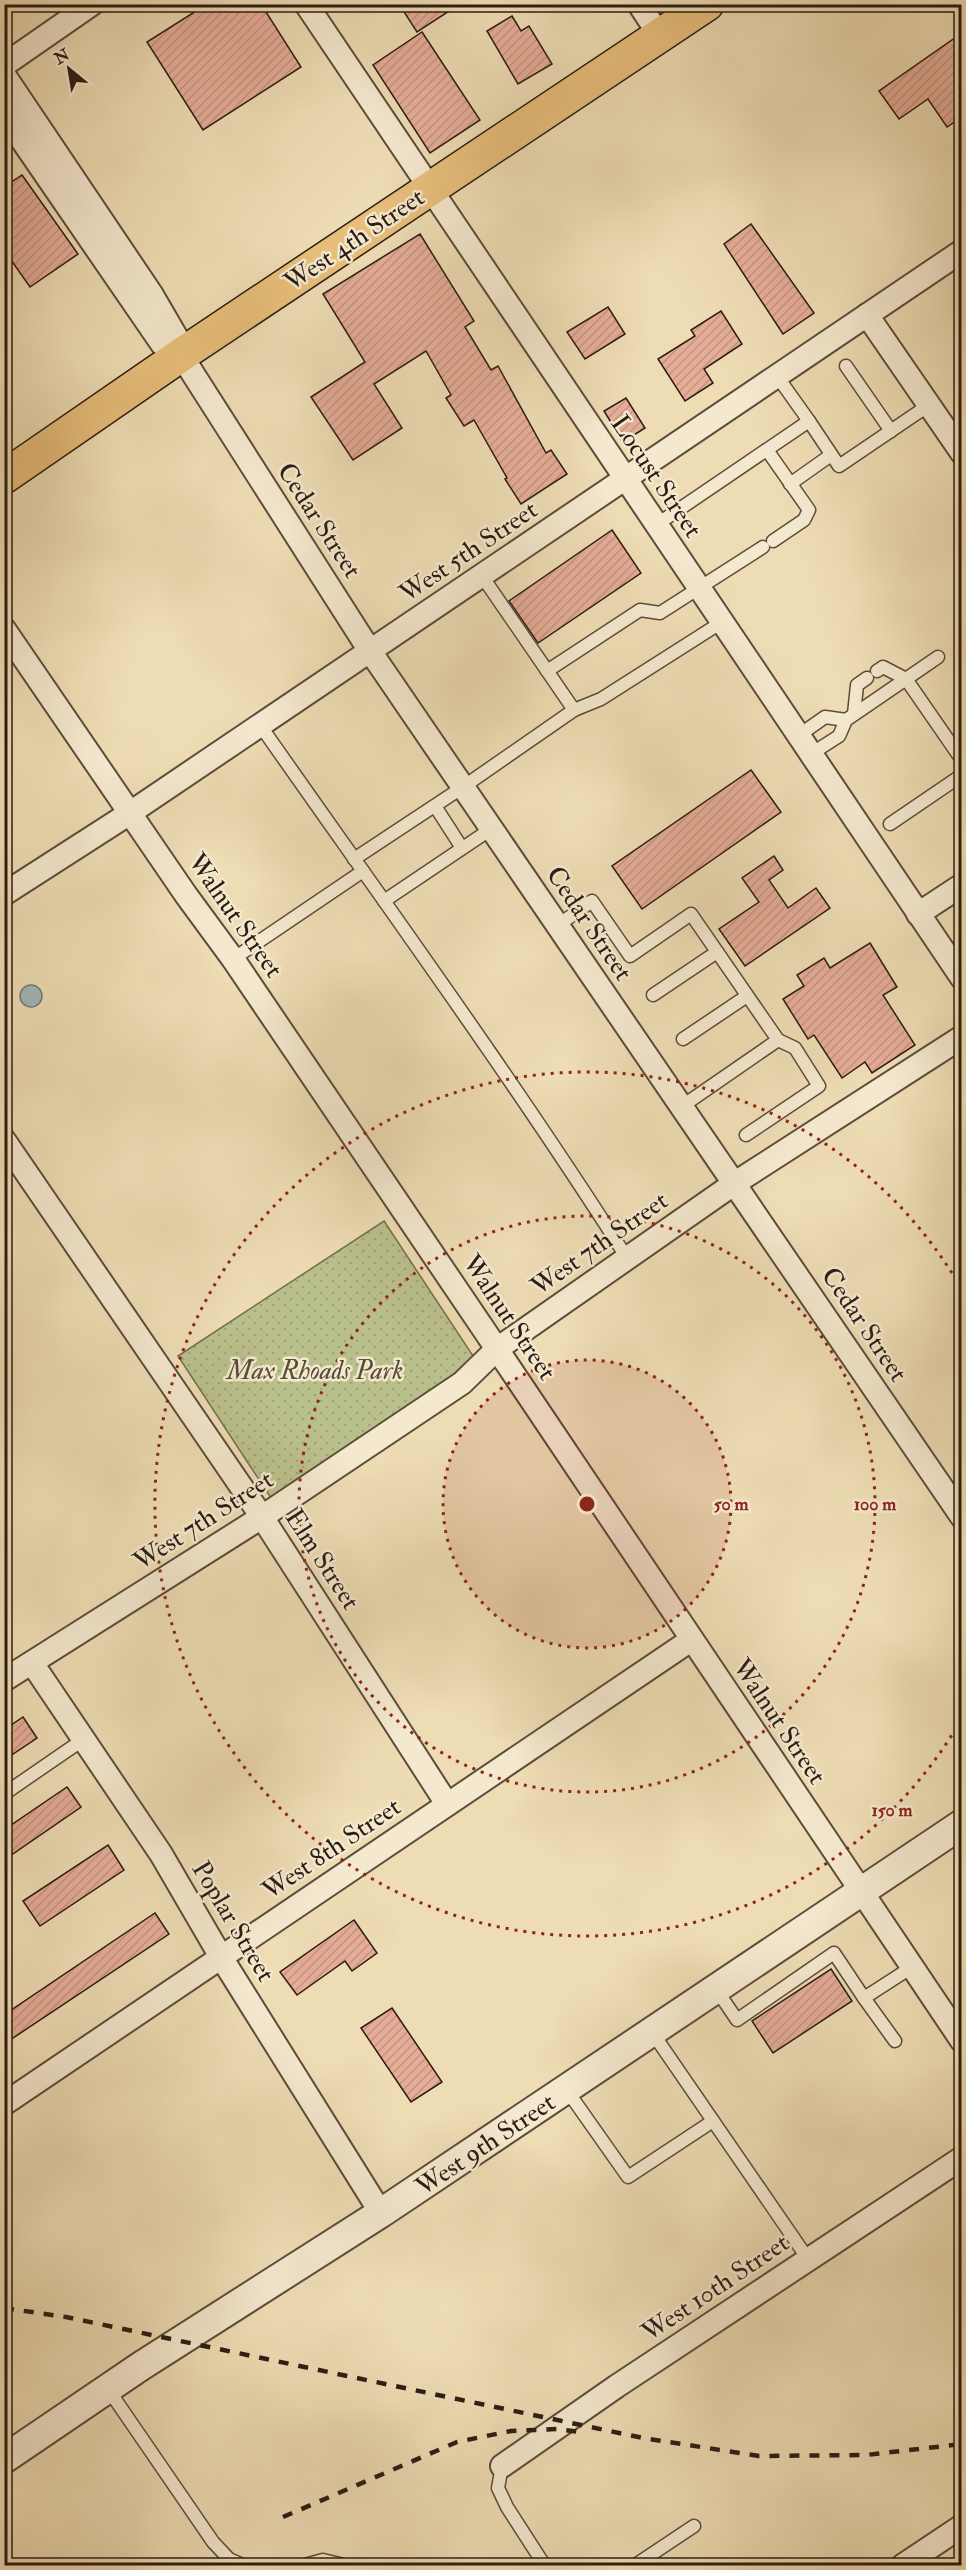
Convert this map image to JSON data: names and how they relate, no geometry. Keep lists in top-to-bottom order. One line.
{"streets":{"main road":["West 4th Street"],"street":["Locust Street","Cedar Street","West 5th Street","Walnut Street","West 7th Street","Elm Street","West 8th Street","Poplar Street","West 9th Street","West 10th Street"]},"crossings":[["West 4th Street","Locust Street"],["West 4th Street","Cedar Street"],["Locust Street","West 5th Street"],["Cedar Street","West 5th Street"],["Cedar Street","West 7th Street"],["West 5th Street","Walnut Street"],["Walnut Street","West 7th Street"],["Walnut Street","West 8th Street"],["Walnut Street","West 9th Street"],["West 7th Street","Elm Street"],["West 7th Street","Poplar Street"],["Elm Street","West 8th Street"],["West 8th Street","Poplar Street"],["Poplar Street","West 9th Street"]],"parks":["Max Rhoads Park"],"north":"top left","rings":["50 m","100 m","150 m"]}
